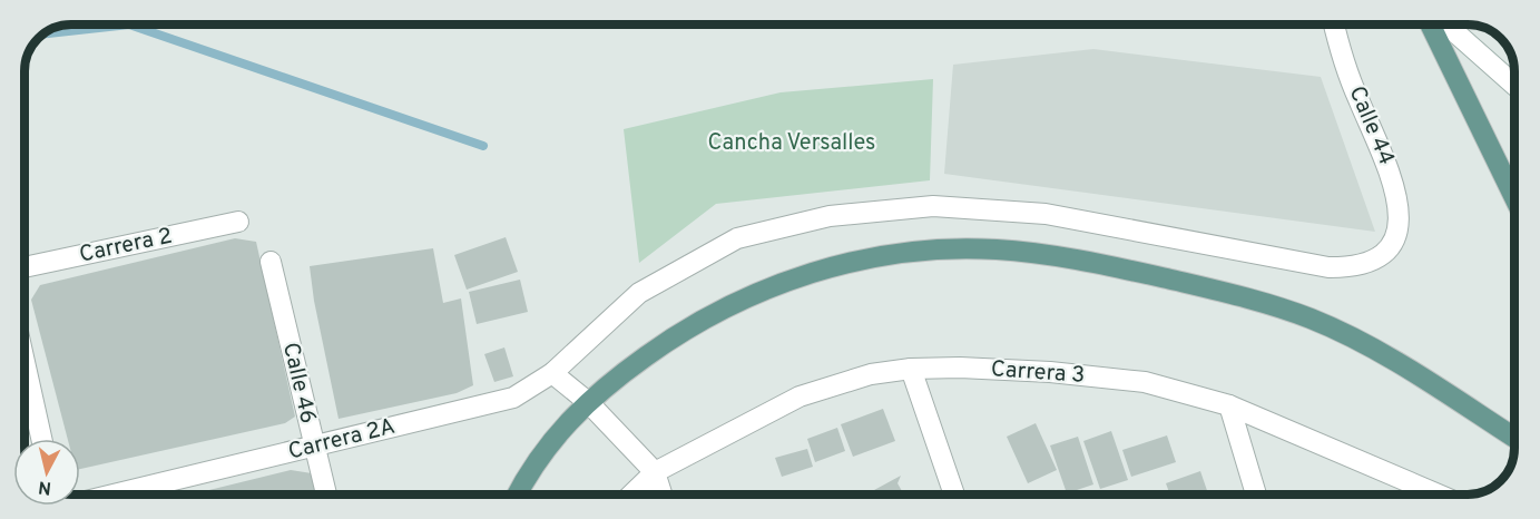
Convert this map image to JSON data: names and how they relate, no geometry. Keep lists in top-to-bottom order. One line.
{"streets":{"street":["Calle 44","Carrera 2","Carrera 3","Calle 46","Carrera 2A"]},"crossings":[["Calle 44","Carrera 2A"],["Calle 46","Carrera 2A"]],"parks":["Cancha Versalles"],"north":"bottom"}
